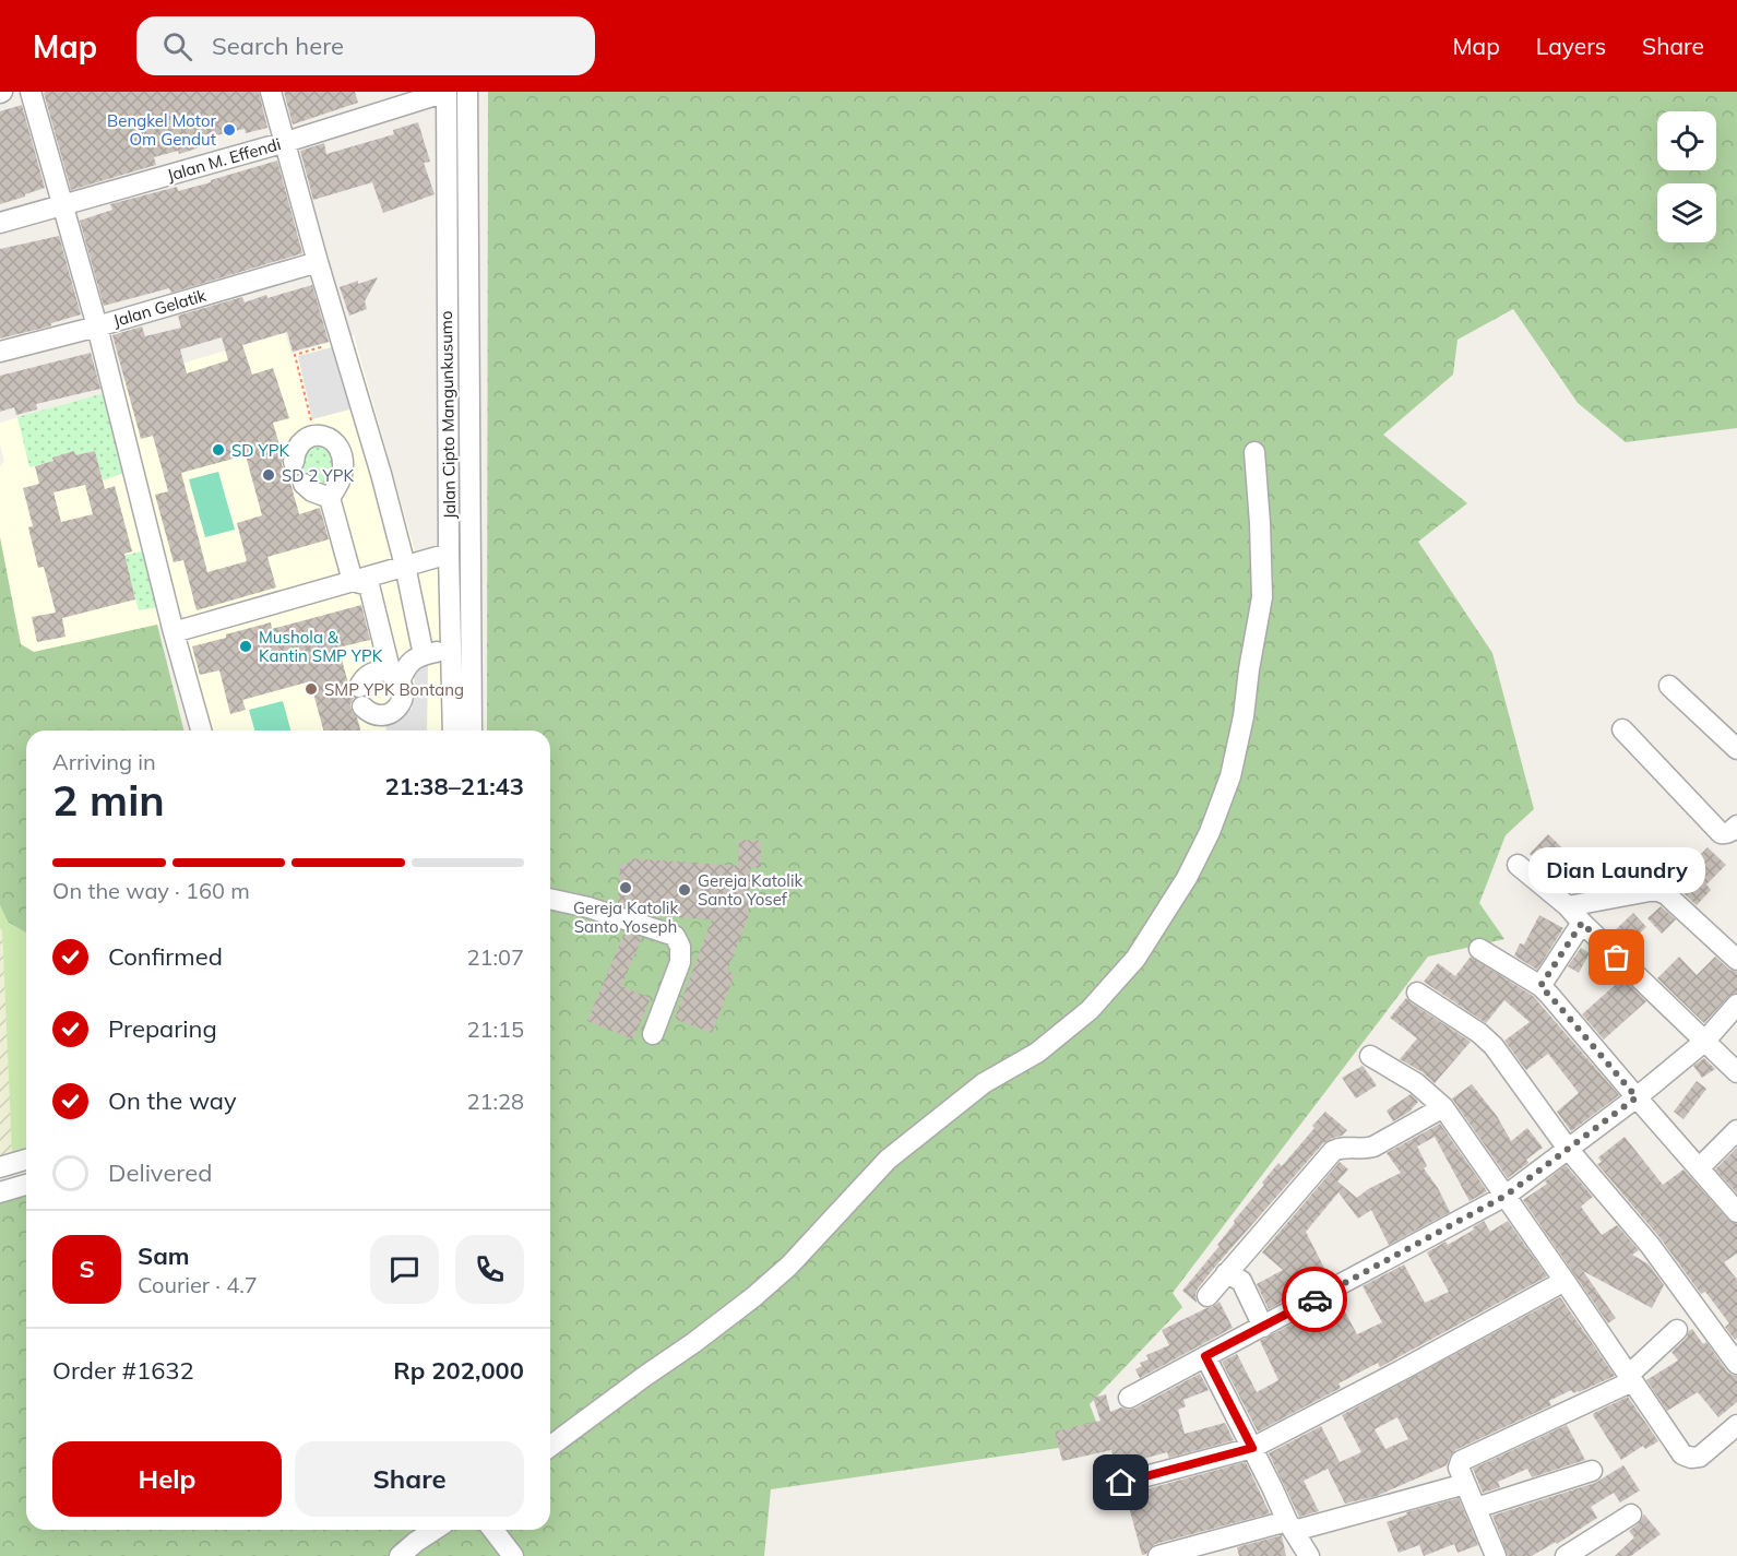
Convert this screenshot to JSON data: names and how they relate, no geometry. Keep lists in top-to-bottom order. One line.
{"streets":{"street":["Jalan M. Effendi","Jalan Gelatik","Jalan Cipto Mangunkusumo"]},"crossings":[["Jalan M. Effendi","Jalan Cipto Mangunkusumo"]],"places":["Bengkel Motor Om Gendut","SD YPK","SD 2 YPK","Mushola & Kantin SMP YPK","SMP YPK Bontang","Gereja Katolik Santo Yoseph","Gereja Katolik Santo Yosef","Dian Laundry"],"page":{"header":"Map","search":"Search here","nav":["Map","Layers","Share"],"heading":["2 min","Arriving in","21:38–21:43"],"panel":["Sam","Courier · 4.7","Order #1632","Rp 202,000"],"bar":"On the way · 160 m","bubble":"Dian Laundry","list":[["Confirmed","21:07"],["Preparing","21:15"],["On the way","21:28"],"Delivered"],"round":"S","buttons":["Help","Share"]}}
